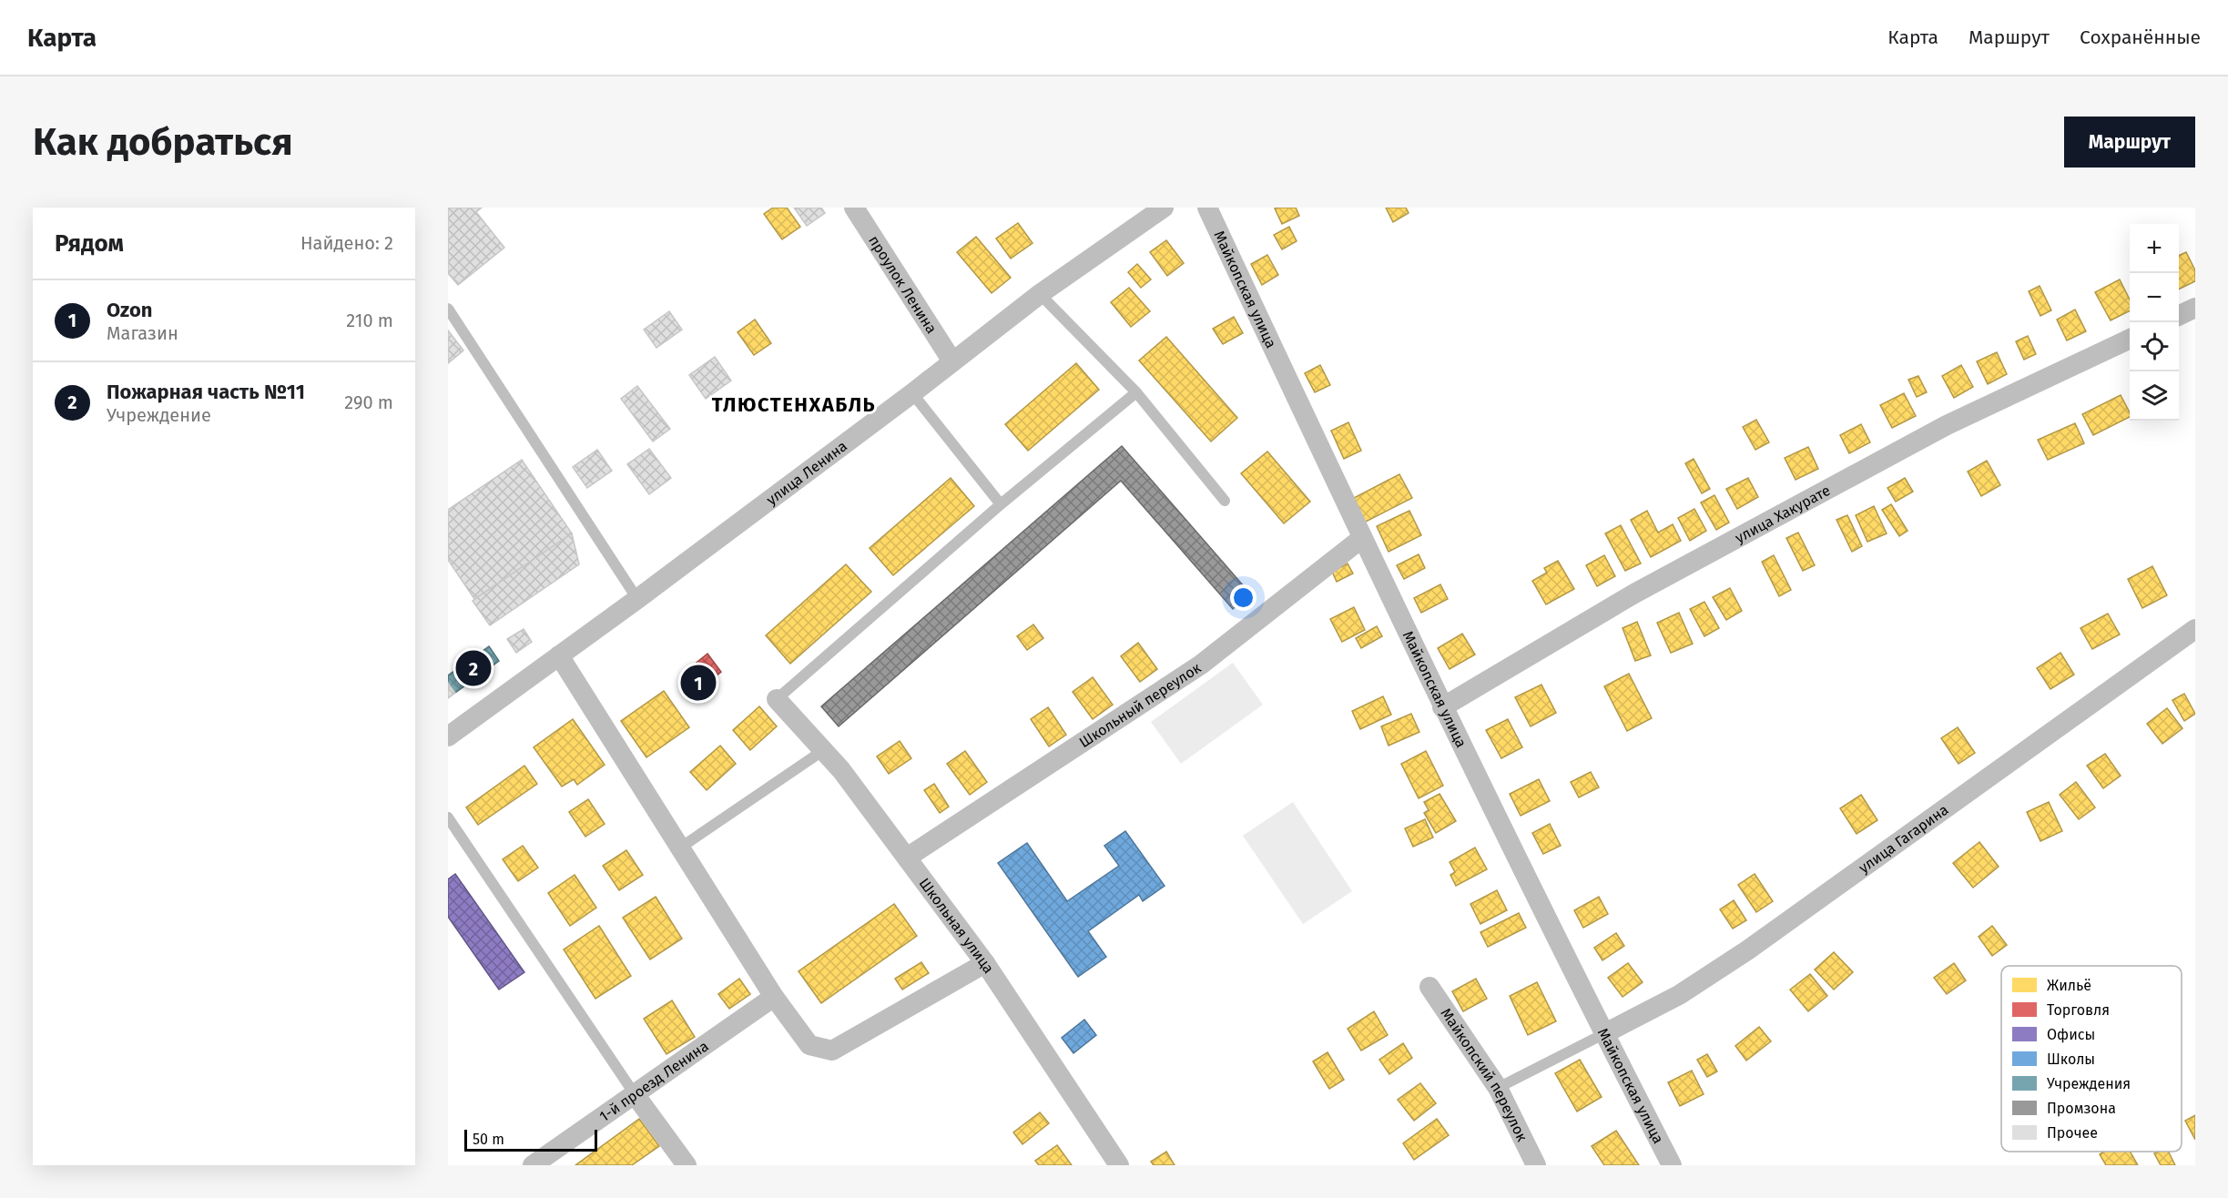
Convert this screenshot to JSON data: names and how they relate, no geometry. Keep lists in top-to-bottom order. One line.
{"streets":{"street":["проулок Ленина","Майкопская улица","улица Ленина","улица Хакурате","Школьный переулок","улица Гагарина","Школьная улица","Майкопский переулок","1-й проезд Ленина"]},"crossings":[["проулок Ленина","улица Ленина"],["Майкопская улица","улица Хакурате"],["Майкопская улица","Школьный переулок"],["Майкопская улица","улица Гагарина"],["Школьный переулок","Школьная улица"]],"districts":["ТЛЮСТЕНХАБЛЬ"],"legend":["Жильё","Торговля","Офисы","Школы","Учреждения","Промзона","Прочее"],"scale_bar":"50 m","page":{"header":"Карта","nav":["Карта","Маршрут","Сохранённые"],"buttons":"Маршрут","title":"Как добраться","heading":["Рядом","Найдено: 2"],"map_buttons":["+","−"],"list":[{"mark":"1","name":"Ozon","note":"Магазин","value":"210 m"},{"mark":"2","name":"Пожарная часть №11","note":"Учреждение","value":"290 m"}],"pins":["2","1"],"scale":"50 m"}}
